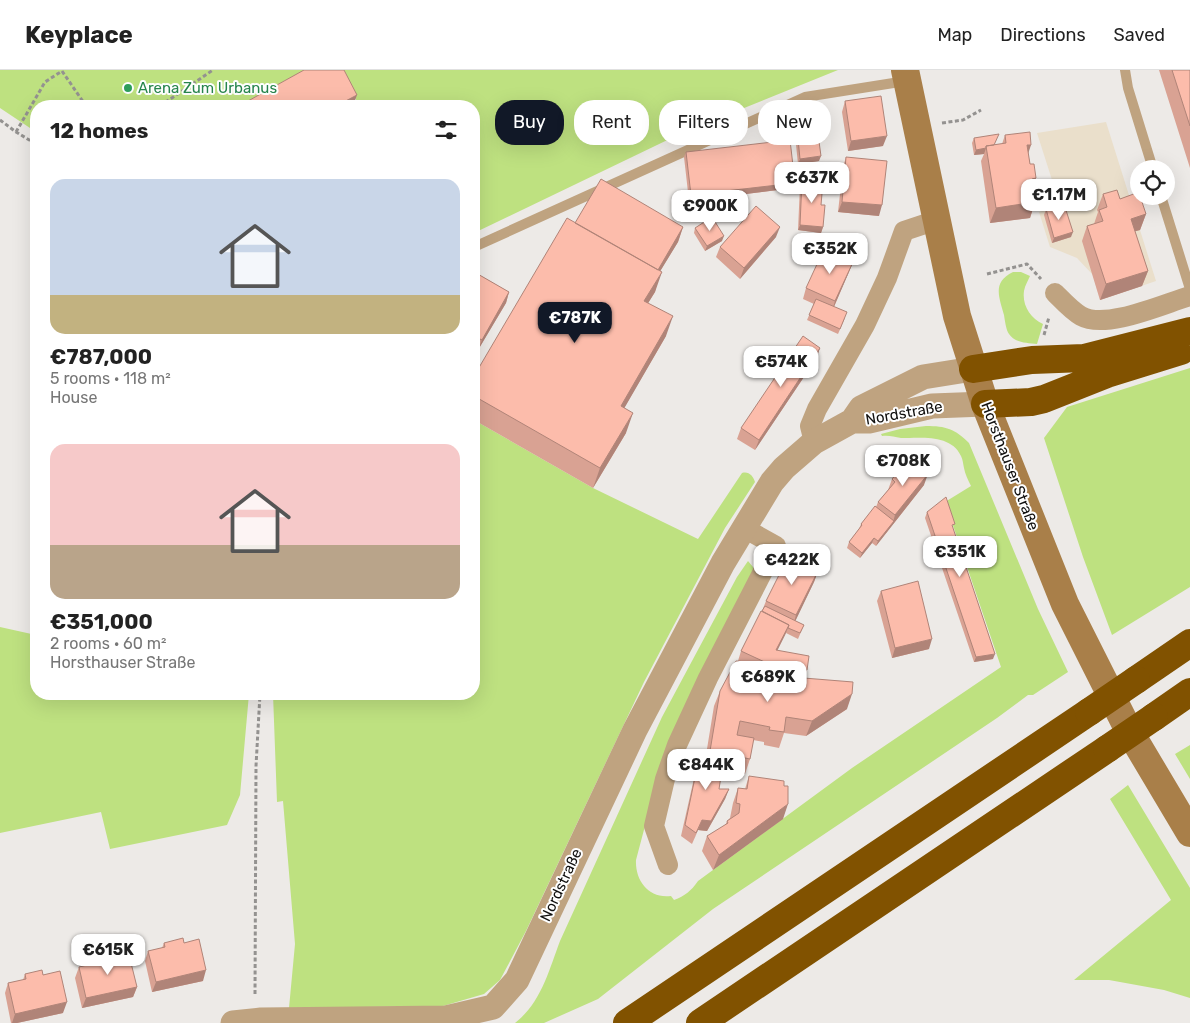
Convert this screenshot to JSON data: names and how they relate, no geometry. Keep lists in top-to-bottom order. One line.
{"streets":{"main road":["Horsthauser Straße"],"street":["Nordstraße"]},"crossings":[["Nordstraße","Horsthauser Straße"]],"places":["Arena Zum Urbanus"],"page":{"header":"Keyplace","nav":["Map","Directions","Saved"],"chip":["Buy","Rent","Filters","New"],"heading":"12 homes","list":[{"name":"€787,000","note":"5 rooms · 118 m² · House"},{"name":"€351,000","note":"2 rooms · 60 m² · Horsthauser Straße"}],"price":["€637K","€1.17M","€900K","€352K","€787K","€574K","€708K","€351K","€422K","€689K","€844K","€615K"]}}
